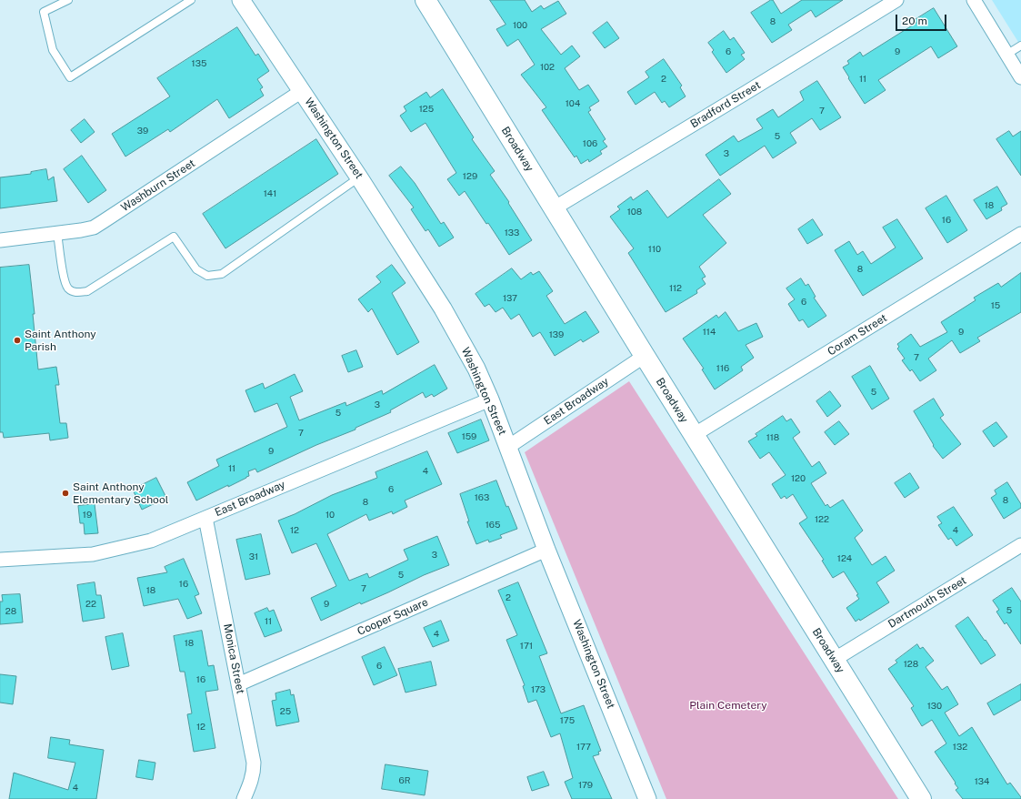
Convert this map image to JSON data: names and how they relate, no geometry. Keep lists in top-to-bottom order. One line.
{"streets":{"main road":["Broadway"],"street":["Bradford Street","Washington Street","Washburn Street","Coram Street","East Broadway","Dartmouth Street","Cooper Square","Monica Street"]},"crossings":[["Bradford Street","Broadway"],["Washington Street","Washburn Street"],["Washington Street","East Broadway"],["Washington Street","Cooper Square"],["Broadway","Coram Street"],["Broadway","East Broadway"],["Broadway","Dartmouth Street"],["East Broadway","Monica Street"],["Cooper Square","Monica Street"]],"parks":["Plain Cemetery"],"places":["Saint Anthony Parish","Saint Anthony Elementary School"],"house_numbers":["8","100","6","9","135","102","2","11","104","125","7","39","5","106","3","129","141","18","108","16","133","110","8","112","137","6","15","114","9","139","7","116","5","3","5","7","159","118","9","11","4","120","6","163","8","8","19","10","122","165","12","4","3","31","124","5","16","7","18","2","22","9","5","28","11","4","18","171","128","6","16","173","130","25","175","12","177","132","6R","134","179","4"],"scale_bar":"20 m"}
